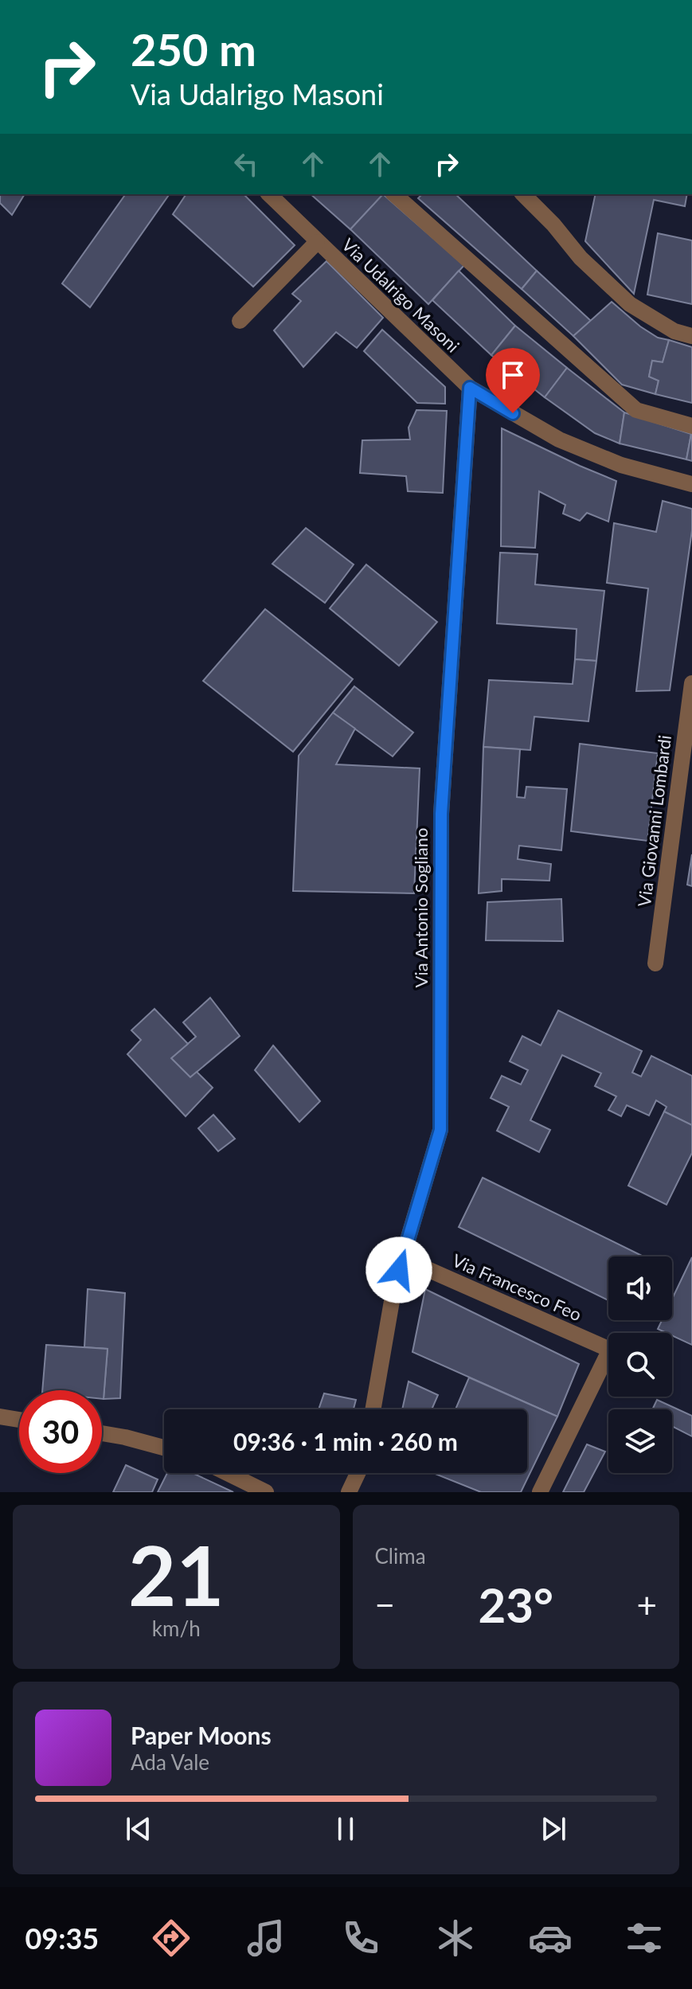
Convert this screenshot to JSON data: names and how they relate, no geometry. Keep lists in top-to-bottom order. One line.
{"streets":{"street":["Via Udalrigo Masoni","Via Giovanni Lombardi","Via Antonio Sogliano","Via Francesco Feo"]},"crossings":[["Via Udalrigo Masoni","Via Antonio Sogliano"],["Via Antonio Sogliano","Via Francesco Feo"]],"page":{"turn":["250 m","Via Udalrigo Masoni"],"limit":"30","trip":"09:36 · 1 min · 260 m","tile":[["21","km/h"],"Clima"],"heat":["−","23°","+"],"song":["Paper Moons","Ada Vale"],"tabs":"09:35"}}
